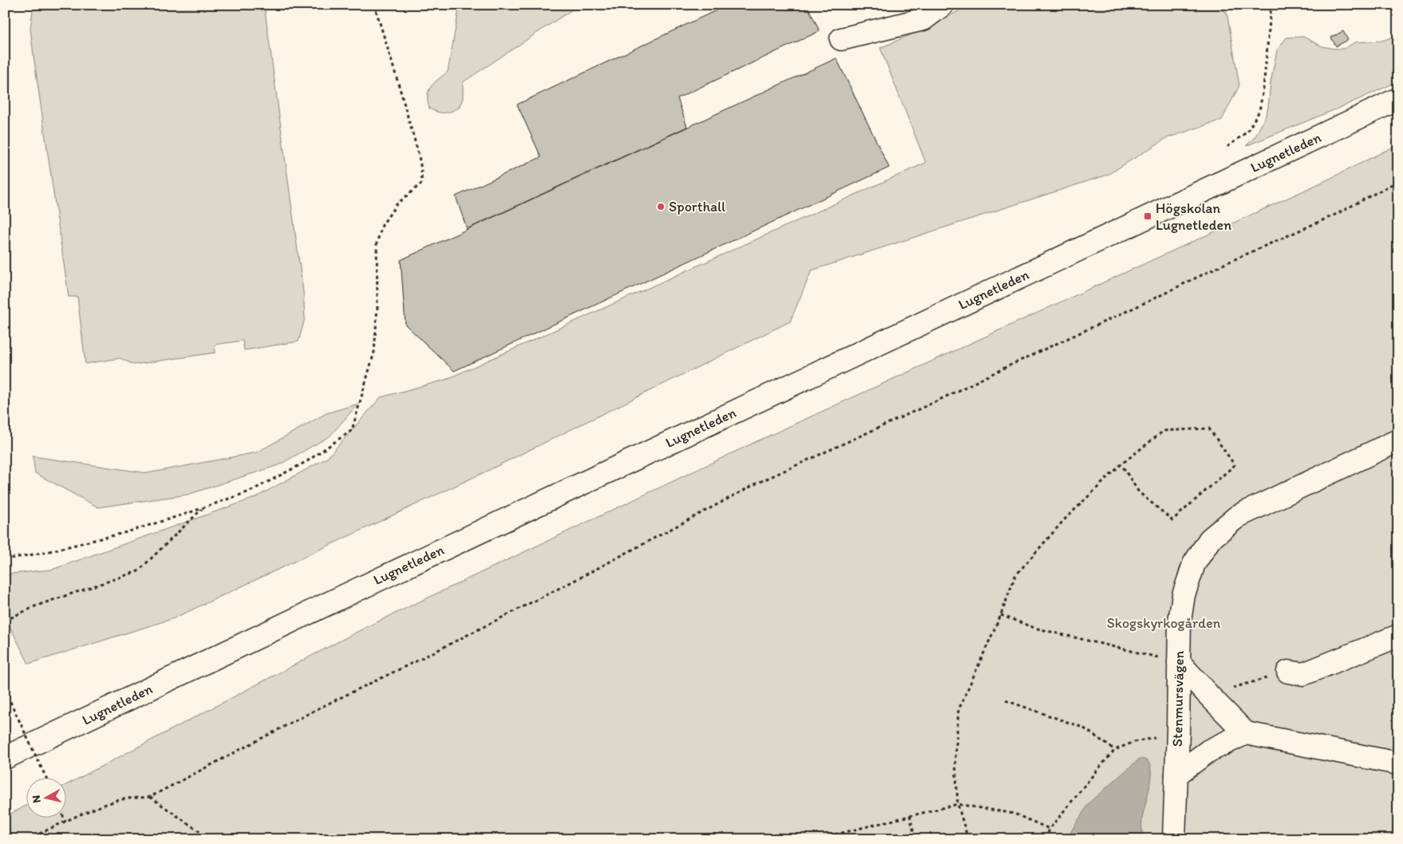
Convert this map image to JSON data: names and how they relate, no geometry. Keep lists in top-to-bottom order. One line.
{"streets":{"main road":["Lugnetleden","Stenmursvägen"]},"parks":["Skogskyrkogården"],"places":{"other":["Sporthall"],"transit":["Högskolan Lugnetleden"]},"north":"left"}
